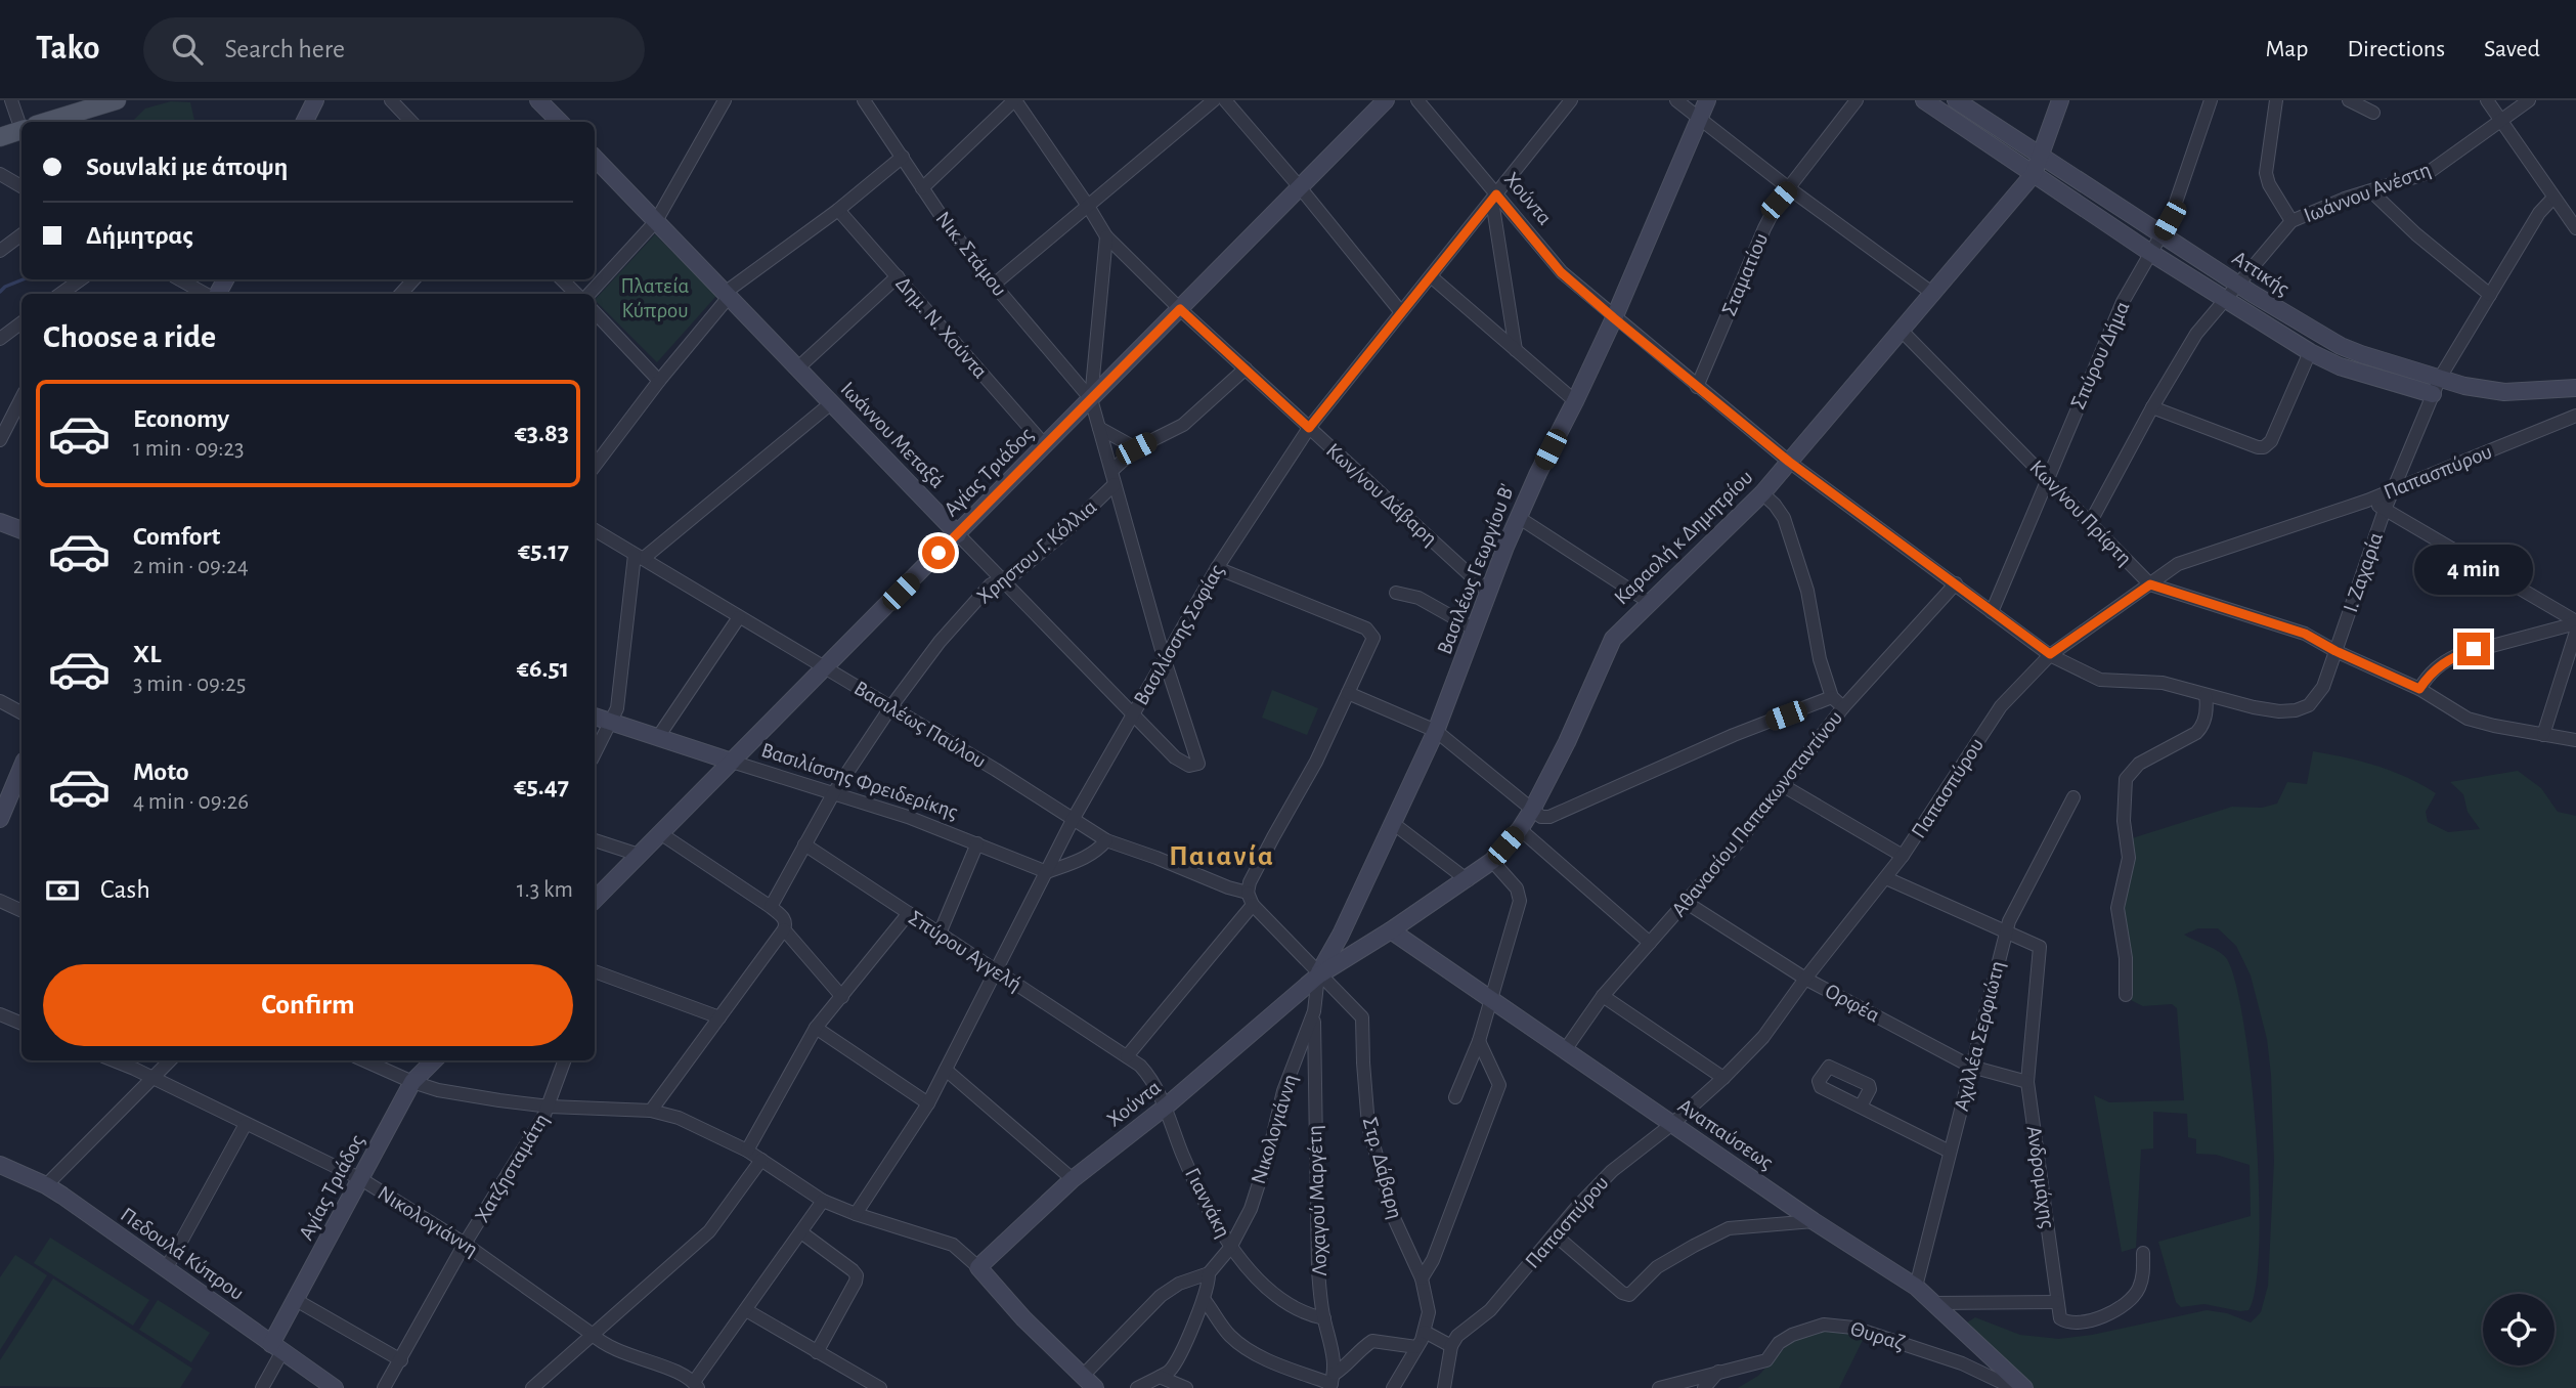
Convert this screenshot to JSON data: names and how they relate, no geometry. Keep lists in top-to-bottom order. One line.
{"streets":{"street":["Ιωάννου Ανέστη","Χούντα","Νικ. Στάμου","Αττικής","Σταματίου","Δημ. Ν. Χούντα","Σπύρου Δήμα","Ιωάννου Μεταξά","Αγίας Τριάδος","Παπασπύρου","Κων/νου Δάβαρη","Κων/νου Πρίφτη","Καραολή κ Δημητρίου","Χρηστου Γ. Κόλλια","Βασιλέως Γεωργίου Β'","Ι. Ζαχαρία","Βασιλίσσης Σοφίας","Βασιλέως Παύλου","Βασιλίσσης Φρειδερίκης","Αθανασίου Παπακωνσταντίνου","Σπύρου Αγγελή","Ορφέα","Αχιλλέα Σερφιώτη","Νικολογιάννη","Αναπαύσεως","Χατζησταμάτη","Στρ. Δάβαρη","Ανδρομάχης","Λοχαγού Μαργέτη","Γιαννάκη","Πεδουλά Κύπρου","Θυραζ"]},"crossings":[["Ιωάννου Ανέστη","Αττικής"],["Ιωάννου Ανέστη","Κων/νου Πρίφτη"],["Χούντα","Καραολή κ Δημητρίου"],["Χούντα","Βασιλέως Γεωργίου Β'"],["Χούντα","Ι. Ζαχαρία"],["Χούντα","Βασιλίσσης Σοφίας"],["Χούντα","Νικολογιάννη"],["Χούντα","Στρ. Δάβαρη"],["Χούντα","Γιαννάκη"],["Νικ. Στάμου","Αγίας Τριάδος"],["Αττικής","Σπύρου Δήμα"],["Αττικής","Καραολή κ Δημητρίου"],["Αττικής","Ι. Ζαχαρία"],["Σταματίου","Ι. Ζαχαρία"],["Δημ. Ν. Χούντα","Αγίας Τριάδος"],["Σπύρου Δήμα","Κων/νου Πρίφτη"],["Σπύρου Δήμα","Ι. Ζαχαρία"],["Ιωάννου Μεταξά","Αγίας Τριάδος"],["Ιωάννου Μεταξά","Χρηστου Γ. Κόλλια"],["Ιωάννου Μεταξά","Βασιλίσσης Σοφίας"],["Αγίας Τριάδος","Κων/νου Δάβαρη"],["Αγίας Τριάδος","Βασιλέως Παύλου"],["Αγίας Τριάδος","Βασιλίσσης Φρειδερίκης"],["Αγίας Τριάδος","Νικολογιάννη"],["Αγίας Τριάδος","Πεδουλά Κύπρου"],["Παπασπύρου","Κων/νου Πρίφτη"],["Παπασπύρου","Ι. Ζαχαρία"],["Παπασπύρου","Ορφέα"],["Παπασπύρου","Αναπαύσεως"],["Παπασπύρου","Ανδρομάχης"],["Κων/νου Δάβαρη","Βασιλέως Γεωργίου Β'"],["Κων/νου Δάβαρη","Βασιλίσσης Σοφίας"],["Κων/νου Πρίφτη","Καραολή κ Δημητρίου"],["Κων/νου Πρίφτη","Ι. Ζαχαρία"],["Καραολή κ Δημητρίου","Βασιλέως Γεωργίου Β'"],["Καραολή κ Δημητρίου","Ι. Ζαχαρία"],["Καραολή κ Δημητρίου","Νικολογιάννη"],["Καραολή κ Δημητρίου","Αναπαύσεως"],["Καραολή κ Δημητρίου","Στρ. Δάβαρη"],["Χρηστου Γ. Κόλλια","Βασιλέως Παύλου"],["Χρηστου Γ. Κόλλια","Βασιλίσσης Φρειδερίκης"],["Χρηστου Γ. Κόλλια","Σπύρου Αγγελή"],["Βασιλέως Γεωργίου Β'","Ι. Ζαχαρία"],["Βασιλέως Γεωργίου Β'","Νικολογιάννη"],["Βασιλέως Γεωργίου Β'","Στρ. Δάβαρη"],["Ι. Ζαχαρία","Αθανασίου Παπακωνσταντίνου"],["Βασιλίσσης Σοφίας","Βασιλέως Παύλου"],["Βασιλίσσης Σοφίας","Βασιλίσσης Φρειδερίκης"],["Βασιλίσσης Σοφίας","Σπύρου Αγγελή"],["Βασιλέως Παύλου","Στρ. Δάβαρη"],["Αθανασίου Παπακωνσταντίνου","Ορφέα"],["Αθανασίου Παπακωνσταντίνου","Αναπαύσεως"],["Σπύρου Αγγελή","Γιαννάκη"],["Ορφέα","Αχιλλέα Σερφιώτη"],["Ορφέα","Ανδρομάχης"],["Αχιλλέα Σερφιώτη","Αναπαύσεως"],["Αχιλλέα Σερφιώτη","Ανδρομάχης"],["Νικολογιάννη","Χατζησταμάτη"],["Νικολογιάννη","Στρ. Δάβαρη"],["Νικολογιάννη","Λοχαγού Μαργέτη"],["Νικολογιάννη","Γιαννάκη"],["Αναπαύσεως","Θυραζ"],["Λοχαγού Μαργέτη","Γιαννάκη"]],"districts":["Παιανία"],"parks":["Πλατεία Κύπρου"],"page":{"header":"Tako","search":"Search here","nav":["Map","Directions","Saved"],"banner":["Souvlaki με άποψη","Δήμητρας"],"heading":"Choose a ride","list":[{"name":"Economy","note":"1 min · 09:23","value":"€3.83"},{"name":"Comfort","note":"2 min · 09:24","value":"€5.17"},{"name":"XL","note":"3 min · 09:25","value":"€6.51"},{"name":"Moto","note":"4 min · 09:26","value":"€5.47"}],"bubble":"4 min","pay":["Cash","1.3 km"],"buttons":"Confirm"}}
